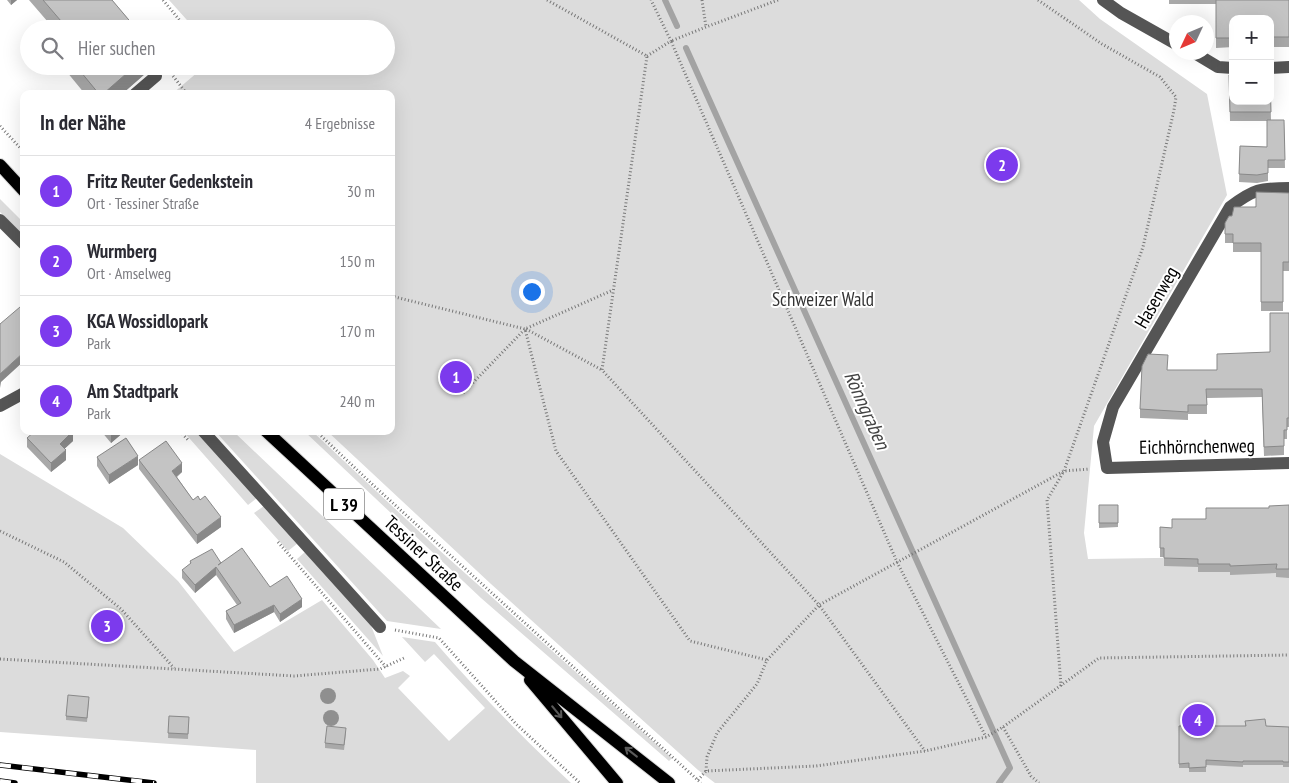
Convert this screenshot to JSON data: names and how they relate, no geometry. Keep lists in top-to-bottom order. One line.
{"streets":{"main road":["L 39","Tessiner Straße"],"street":["Hasenweg","Eichhörnchenweg"]},"crossings":[["Hasenweg","Eichhörnchenweg"]],"water":["Rönngraben"],"parks":["Schweizer Wald"],"north":"bottom left","page":{"map_buttons":["+","−"],"search":"Hier suchen","heading":["In der Nähe","4 Ergebnisse"],"pins":["2","1","3","4"],"list":[{"mark":"1","name":"Fritz Reuter Gedenkstein","note":"Ort · Tessiner Straße","value":"30 m"},{"mark":"2","name":"Wurmberg","note":"Ort · Amselweg","value":"150 m"},{"mark":"3","name":"KGA Wossidlopark","note":"Park","value":"170 m"},{"mark":"4","name":"Am Stadtpark","note":"Park","value":"240 m"}]}}
